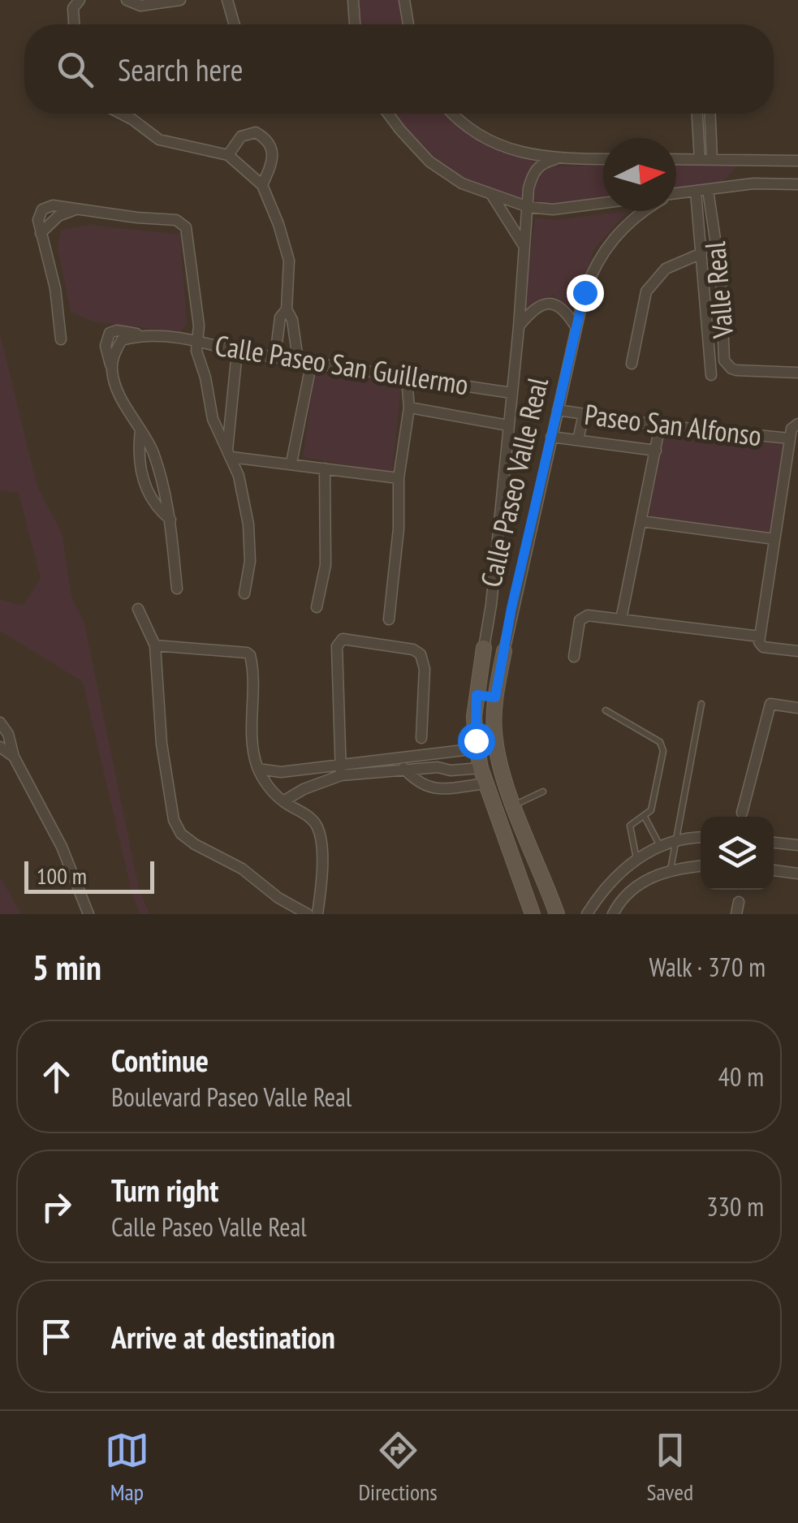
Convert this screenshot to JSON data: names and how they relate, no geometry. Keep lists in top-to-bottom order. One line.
{"streets":{"street":["Valle Real","Calle Paseo San Guillermo","Paseo San Alfonso","Calle Paseo Valle Real"]},"crossings":[["Calle Paseo San Guillermo","Calle Paseo Valle Real"],["Paseo San Alfonso","Calle Paseo Valle Real"]],"scale_bar":"100 m","north":"right","page":{"search":"Search here","scale":"100 m","heading":["5 min","Walk · 370 m"],"list":[["Continue","Boulevard Paseo Valle Real","40 m"],["Turn right","Calle Paseo Valle Real","330 m"],"Arrive at destination"],"nav":["Map","Directions","Saved"]}}
